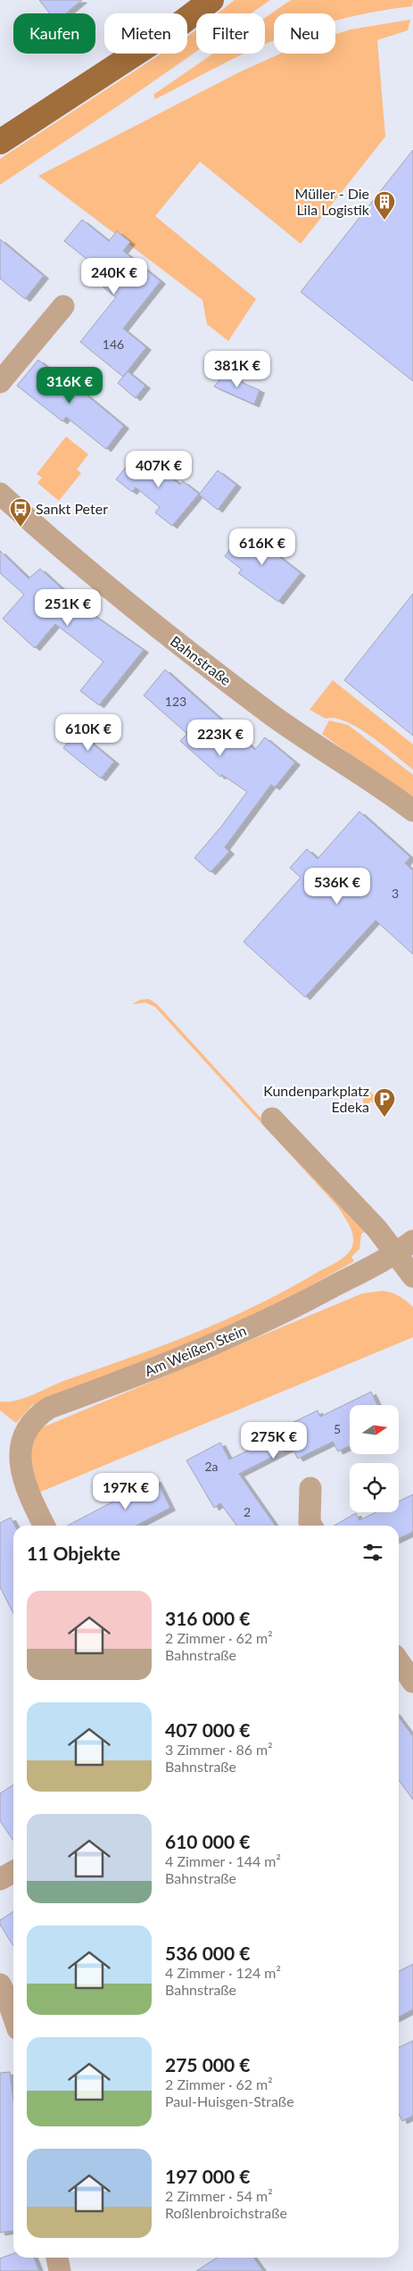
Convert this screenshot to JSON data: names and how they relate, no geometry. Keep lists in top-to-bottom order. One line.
{"streets":{"street":["Bahnstraße","Am Weißen Stein"]},"places":{"building":["Müller - Die Lila Logistik"],"bus stop":["Sankt Peter"],"parking":["Kundenparkplatz Edeka"]},"house_numbers":["146","123","3","5","2a","2"],"north":"right","page":{"chip":["Kaufen","Mieten","Filter","Neu"],"price":["240K €","381K €","316K €","407K €","616K €","251K €","610K €","223K €","536K €","275K €","197K €"],"heading":"11 Objekte","list":[{"name":"316 000 €","note":"2 Zimmer · 62 m² · Bahnstraße"},{"name":"407 000 €","note":"3 Zimmer · 86 m² · Bahnstraße"},{"name":"610 000 €","note":"4 Zimmer · 144 m² · Bahnstraße"},{"name":"536 000 €","note":"4 Zimmer · 124 m² · Bahnstraße"},{"name":"275 000 €","note":"2 Zimmer · 62 m² · Paul-Huisgen-Straße"},{"name":"197 000 €","note":"2 Zimmer · 54 m² · Roßlenbroichstraße"}]}}
